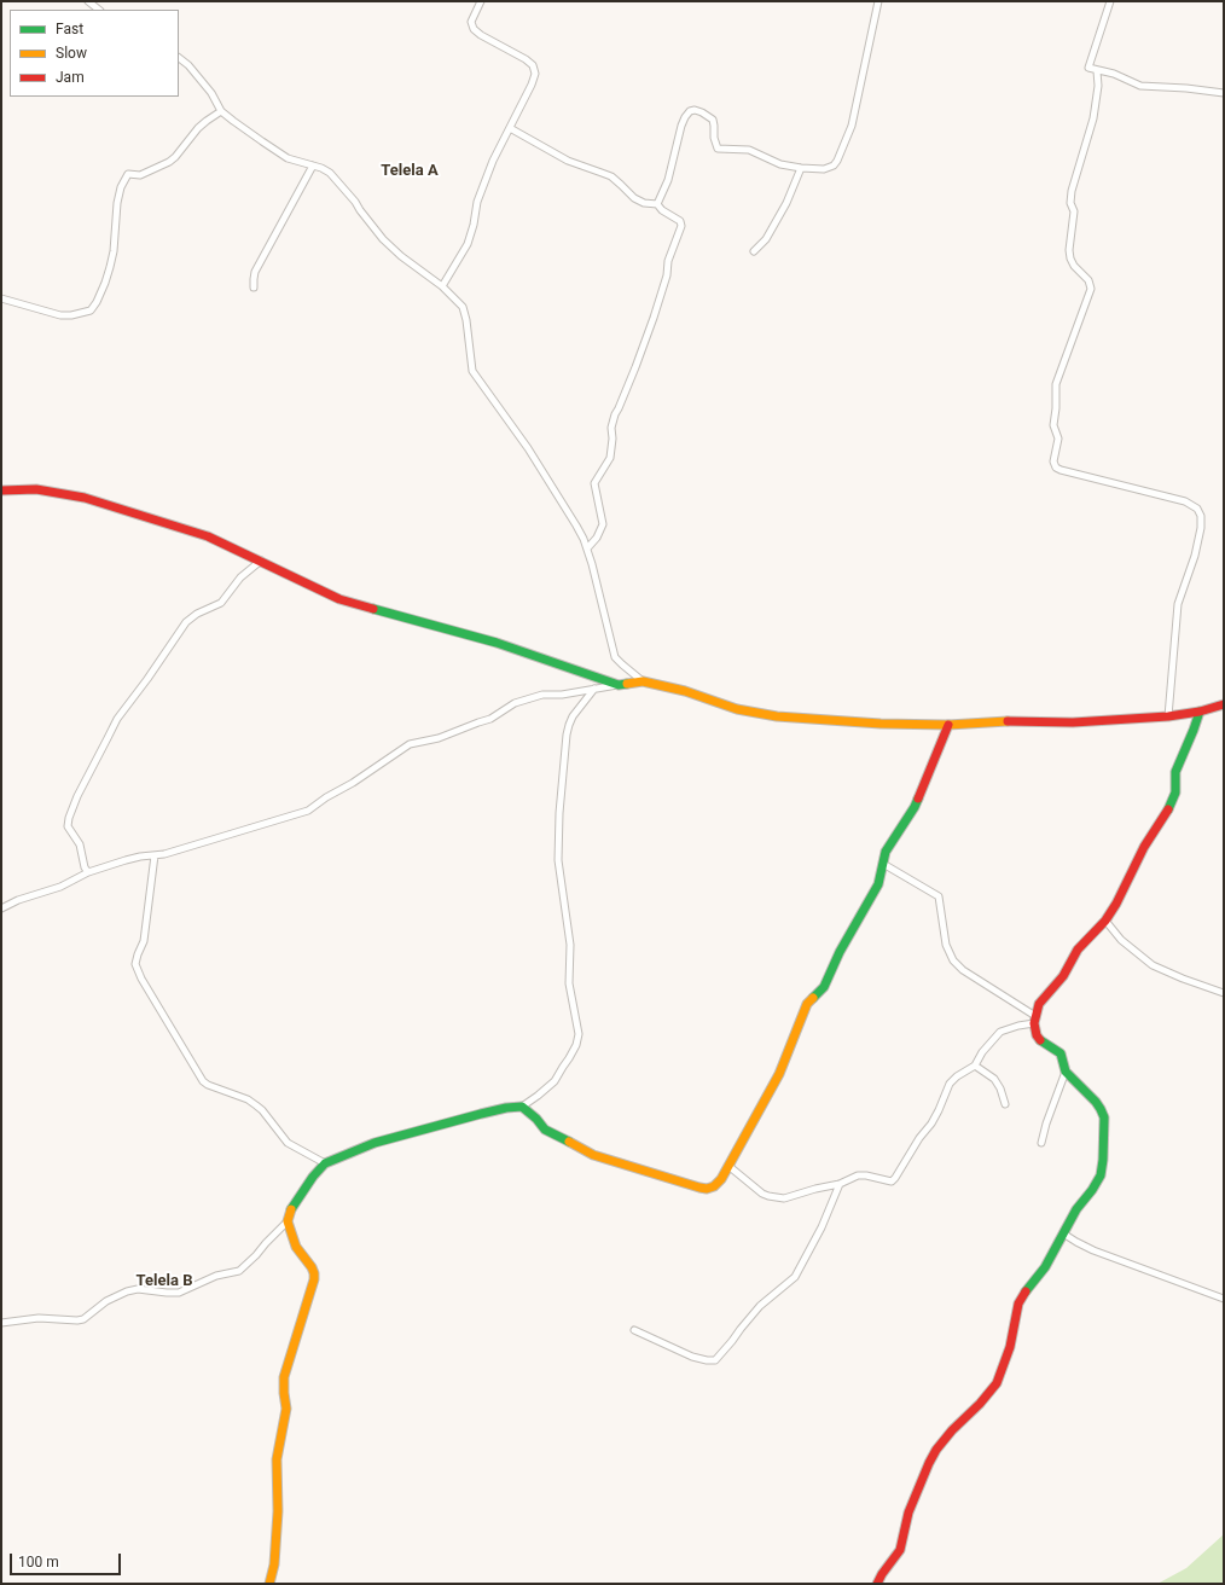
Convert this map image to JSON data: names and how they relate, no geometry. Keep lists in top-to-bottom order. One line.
{"districts":["Telela A","Telela B"],"legend":["Fast","Slow","Jam"],"scale_bar":"100 m"}
